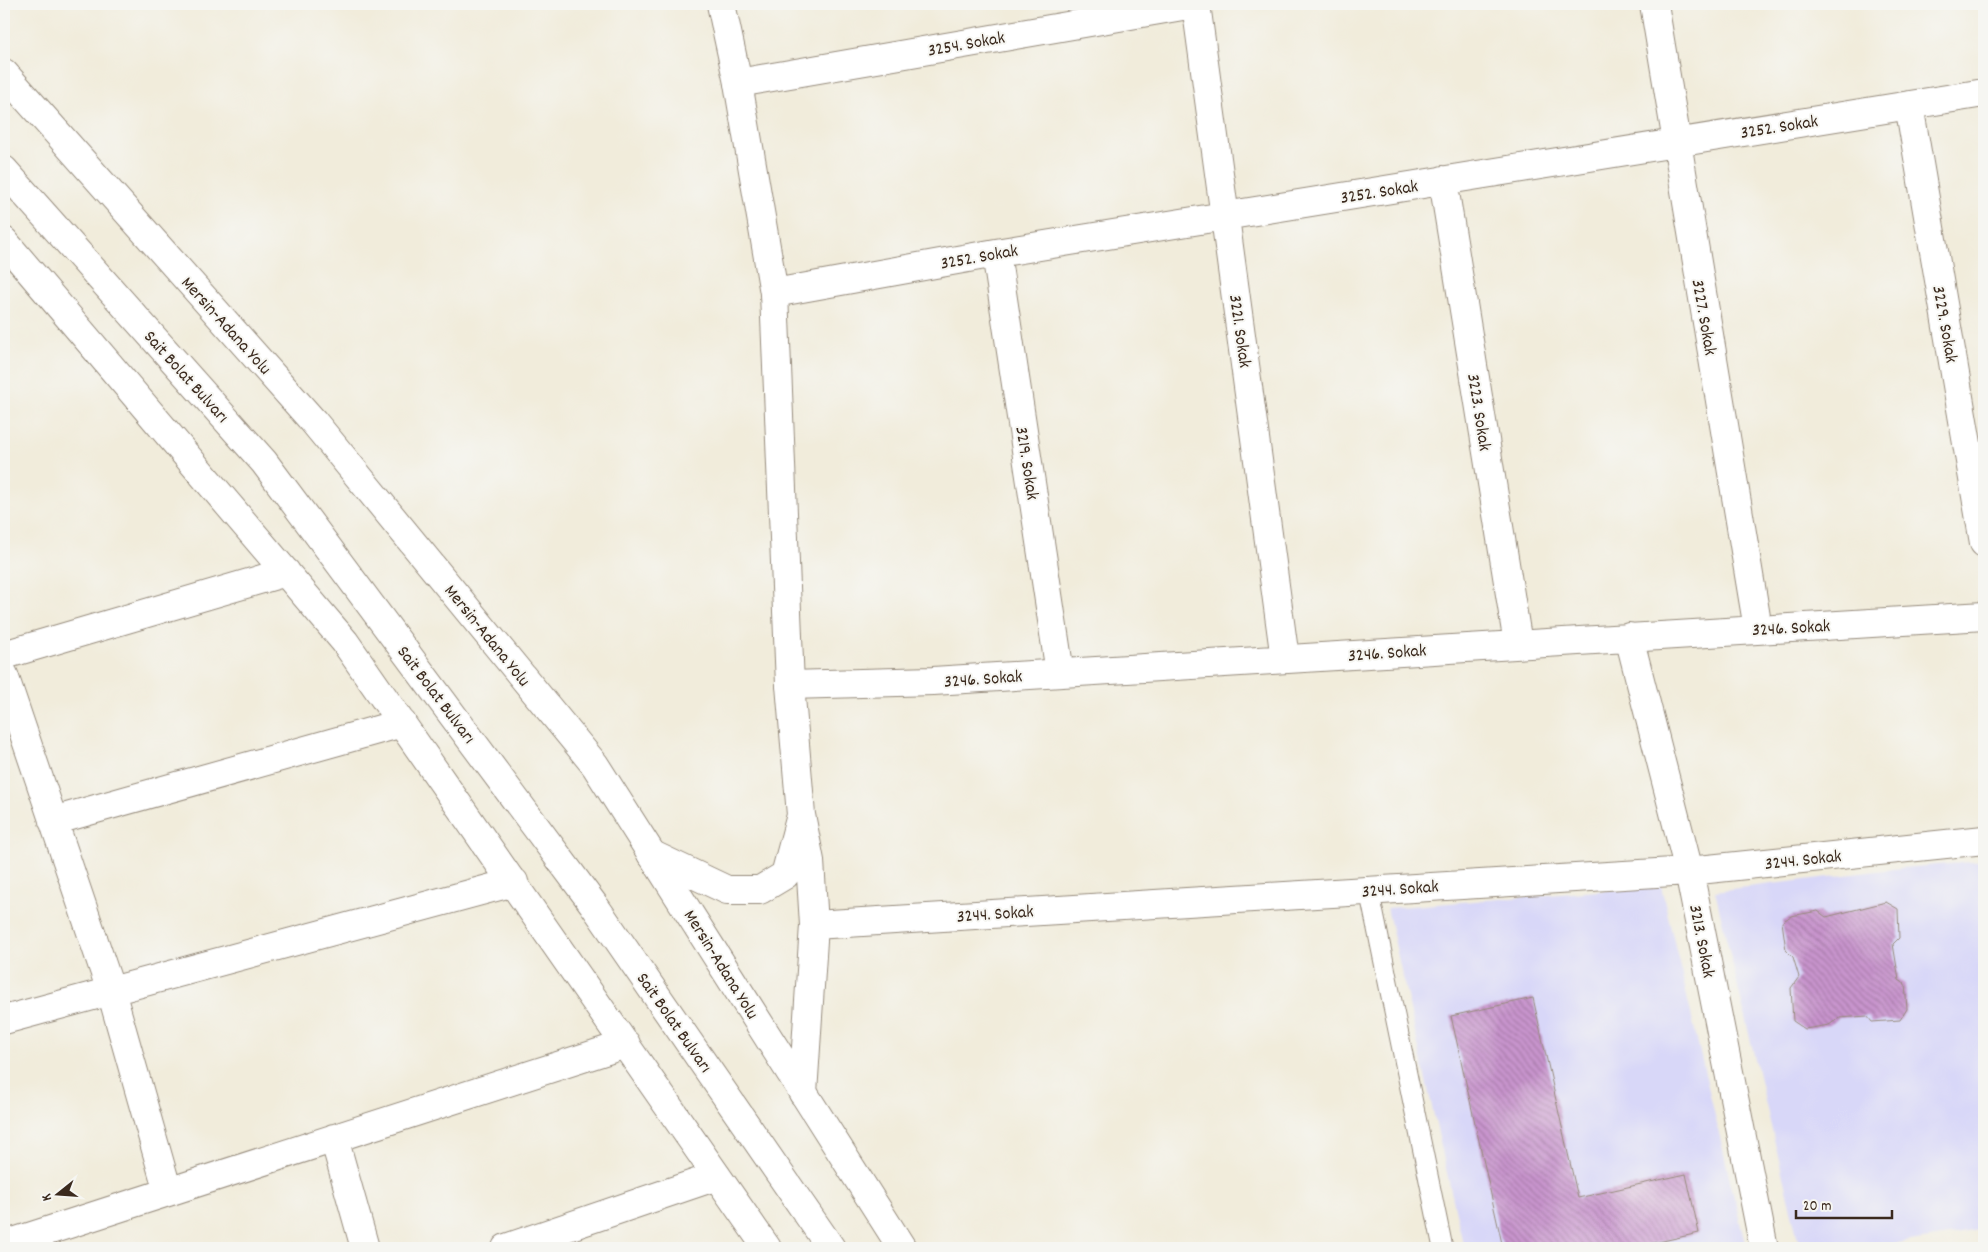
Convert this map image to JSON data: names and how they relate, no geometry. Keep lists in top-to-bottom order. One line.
{"streets":{"main road":["3254. Sokak","3252. Sokak","3227. Sokak","3229. Sokak","Mersin-Adana Yolu","3221. Sokak","Sait Bolat Bulvarı","3223. Sokak","3219. Sokak","3246. Sokak","3244. Sokak","3213. Sokak"]},"crossings":[["3254. Sokak","3221. Sokak"],["3252. Sokak","3227. Sokak"],["3252. Sokak","3229. Sokak"],["3252. Sokak","3221. Sokak"],["3252. Sokak","3223. Sokak"],["3252. Sokak","3219. Sokak"],["3227. Sokak","3246. Sokak"],["3221. Sokak","3246. Sokak"],["3223. Sokak","3246. Sokak"],["3219. Sokak","3246. Sokak"],["3246. Sokak","3213. Sokak"],["3244. Sokak","3213. Sokak"]],"scale_bar":"20 m","north":"left"}
